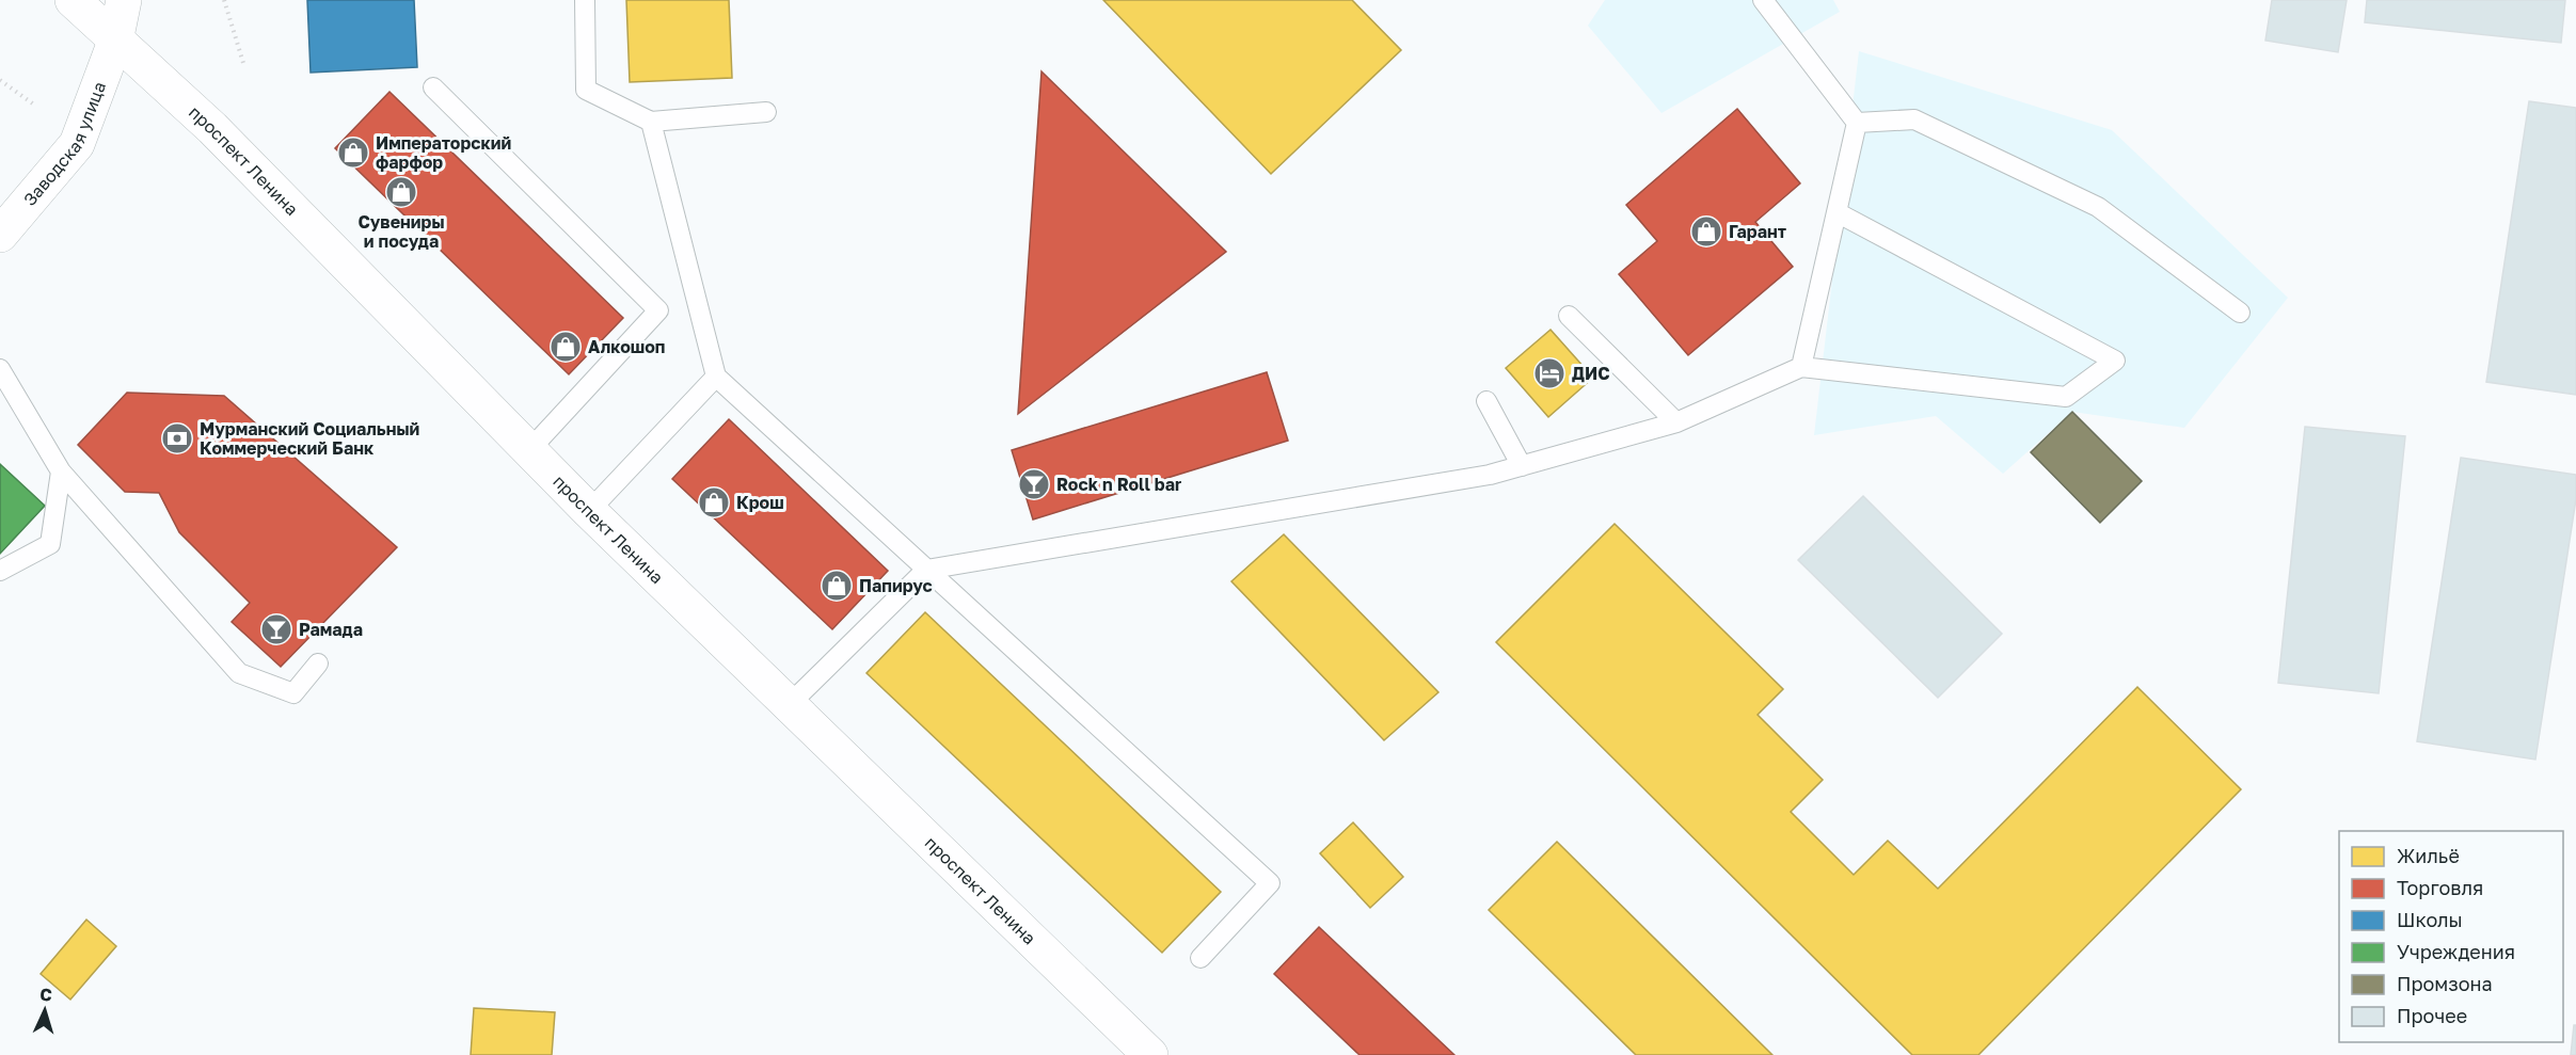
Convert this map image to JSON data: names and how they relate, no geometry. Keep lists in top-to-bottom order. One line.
{"streets":{"main road":["Заводская улица","проспект Ленина"]},"crossings":[["Заводская улица","проспект Ленина"]],"places":{"shop":["Императорский фарфор","Сувениры и посуда","Гарант","Алкошоп","Крош","Папирус"],"hotel":["ДИС"],"bank":["Мурманский Социальный Коммерческий Банк"],"bar":["Rock n Roll bar","Рамада"]},"legend":["Жильё","Торговля","Школы","Учреждения","Промзона","Прочее"],"north":"top"}
